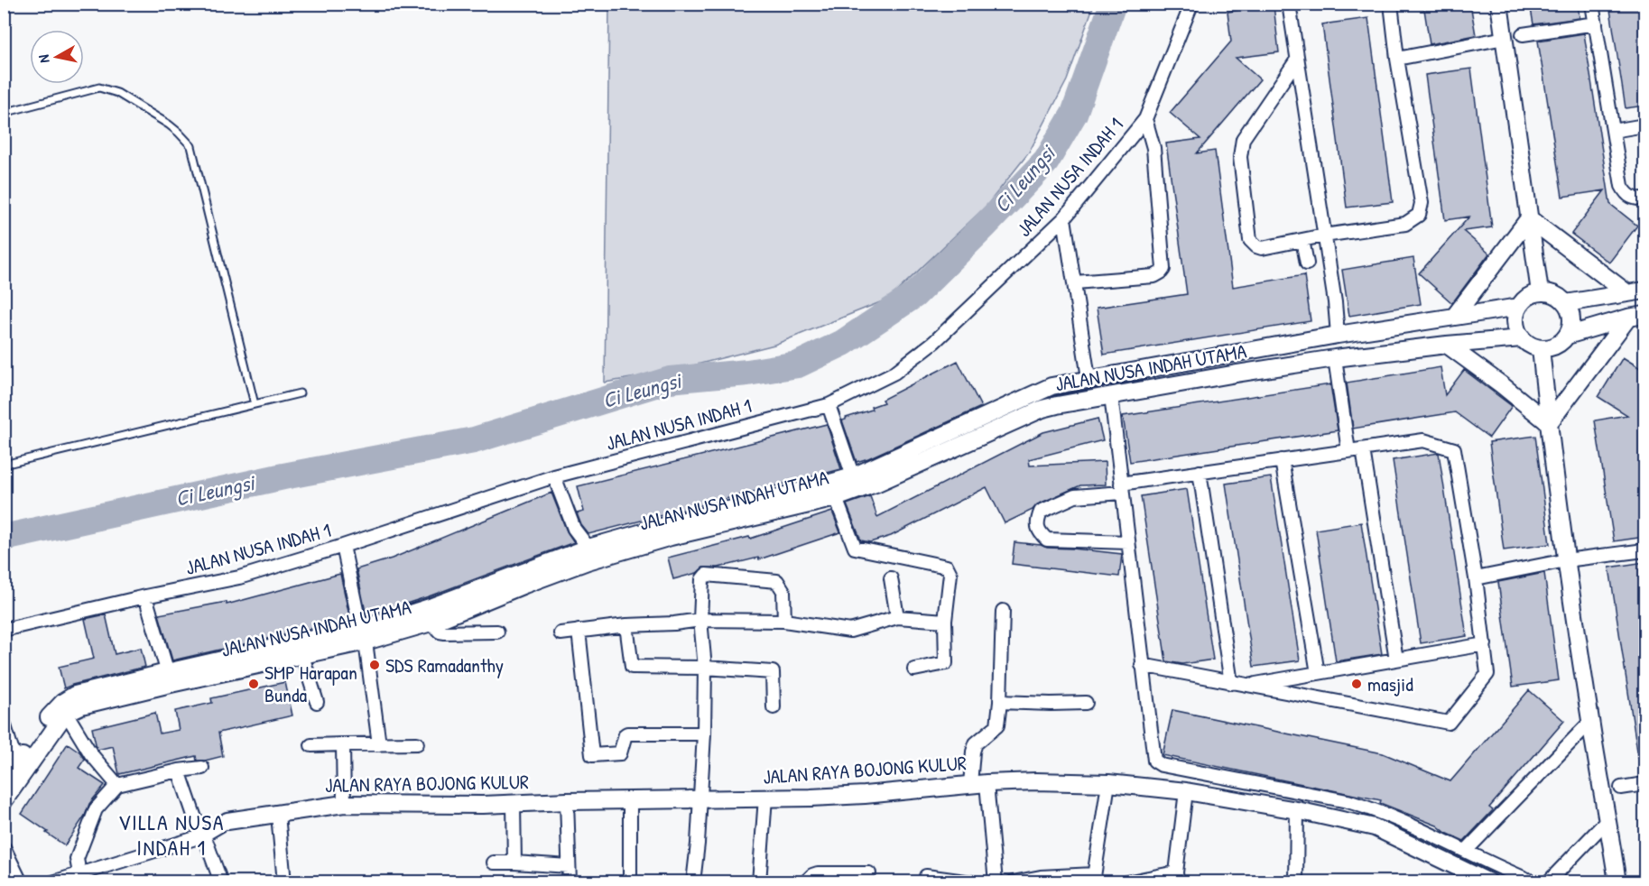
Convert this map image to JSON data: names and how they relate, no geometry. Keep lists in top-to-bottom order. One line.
{"streets":{"street":["JALAN NUSA INDAH 1","JALAN NUSA INDAH UTAMA","JALAN RAYA BOJONG KULUR"]},"districts":["VILLA NUSA INDAH 1"],"water":["Ci Leungsi"],"places":["SDS Ramadanthy","SMP Harapan Bunda","masjid"],"north":"left"}
